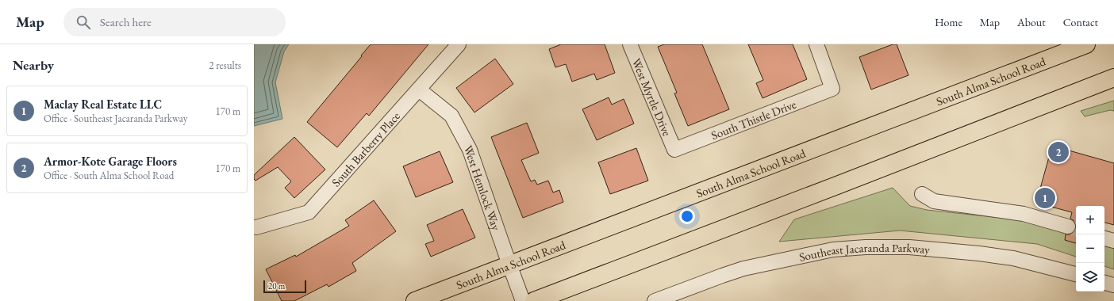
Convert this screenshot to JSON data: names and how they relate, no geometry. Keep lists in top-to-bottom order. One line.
{"streets":{"main road":["South Alma School Road"],"street":["West Myrtle Drive","South Thistle Drive","South Barberry Place","West Hemlock Way","Southeast Jacaranda Parkway"]},"crossings":[["South Alma School Road","West Hemlock Way"],["West Myrtle Drive","South Thistle Drive"],["South Barberry Place","West Hemlock Way"]],"scale_bar":"20 m","page":{"header":"Map","search":"Search here","nav":["Home","Map","About","Contact"],"heading":["Nearby","2 results"],"list":[{"mark":"1","name":"Maclay Real Estate LLC","note":"Office · Southeast Jacaranda Parkway","value":"170 m"},{"mark":"2","name":"Armor-Kote Garage Floors","note":"Office · South Alma School Road","value":"170 m"}],"pins":["2","1"],"map_buttons":["+","−"],"scale":"20 m"}}
